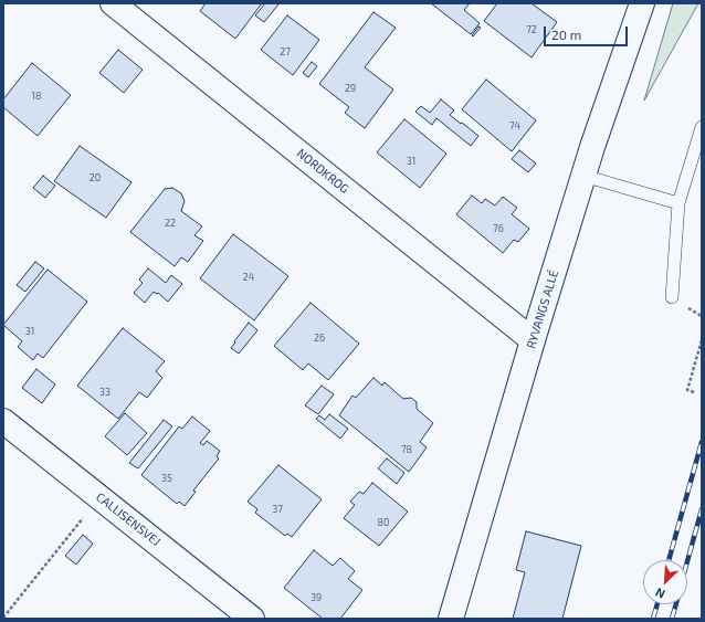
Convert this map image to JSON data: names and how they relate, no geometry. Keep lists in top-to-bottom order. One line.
{"streets":{"street":["NORDKROG","RYVANGS ALLÉ","CALLISENSVEJ"]},"crossings":[["NORDKROG","RYVANGS ALLÉ"]],"house_numbers":["72","27","29","18","74","31","20","22","76","24","31","26","33","78","35","37","80","39"],"scale_bar":"20 m","north":"bottom left"}
